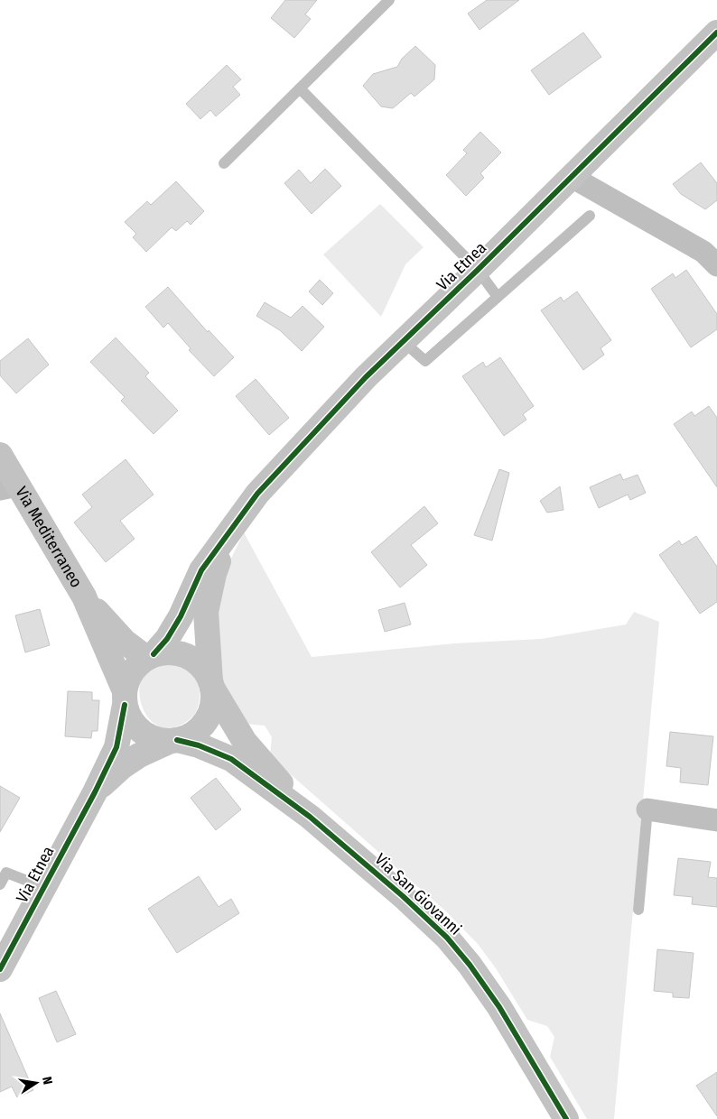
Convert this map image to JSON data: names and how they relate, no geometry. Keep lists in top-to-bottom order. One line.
{"streets":{"street":["Via Etnea","Via Mediterraneo","Via San Giovanni"]},"north":"right"}
